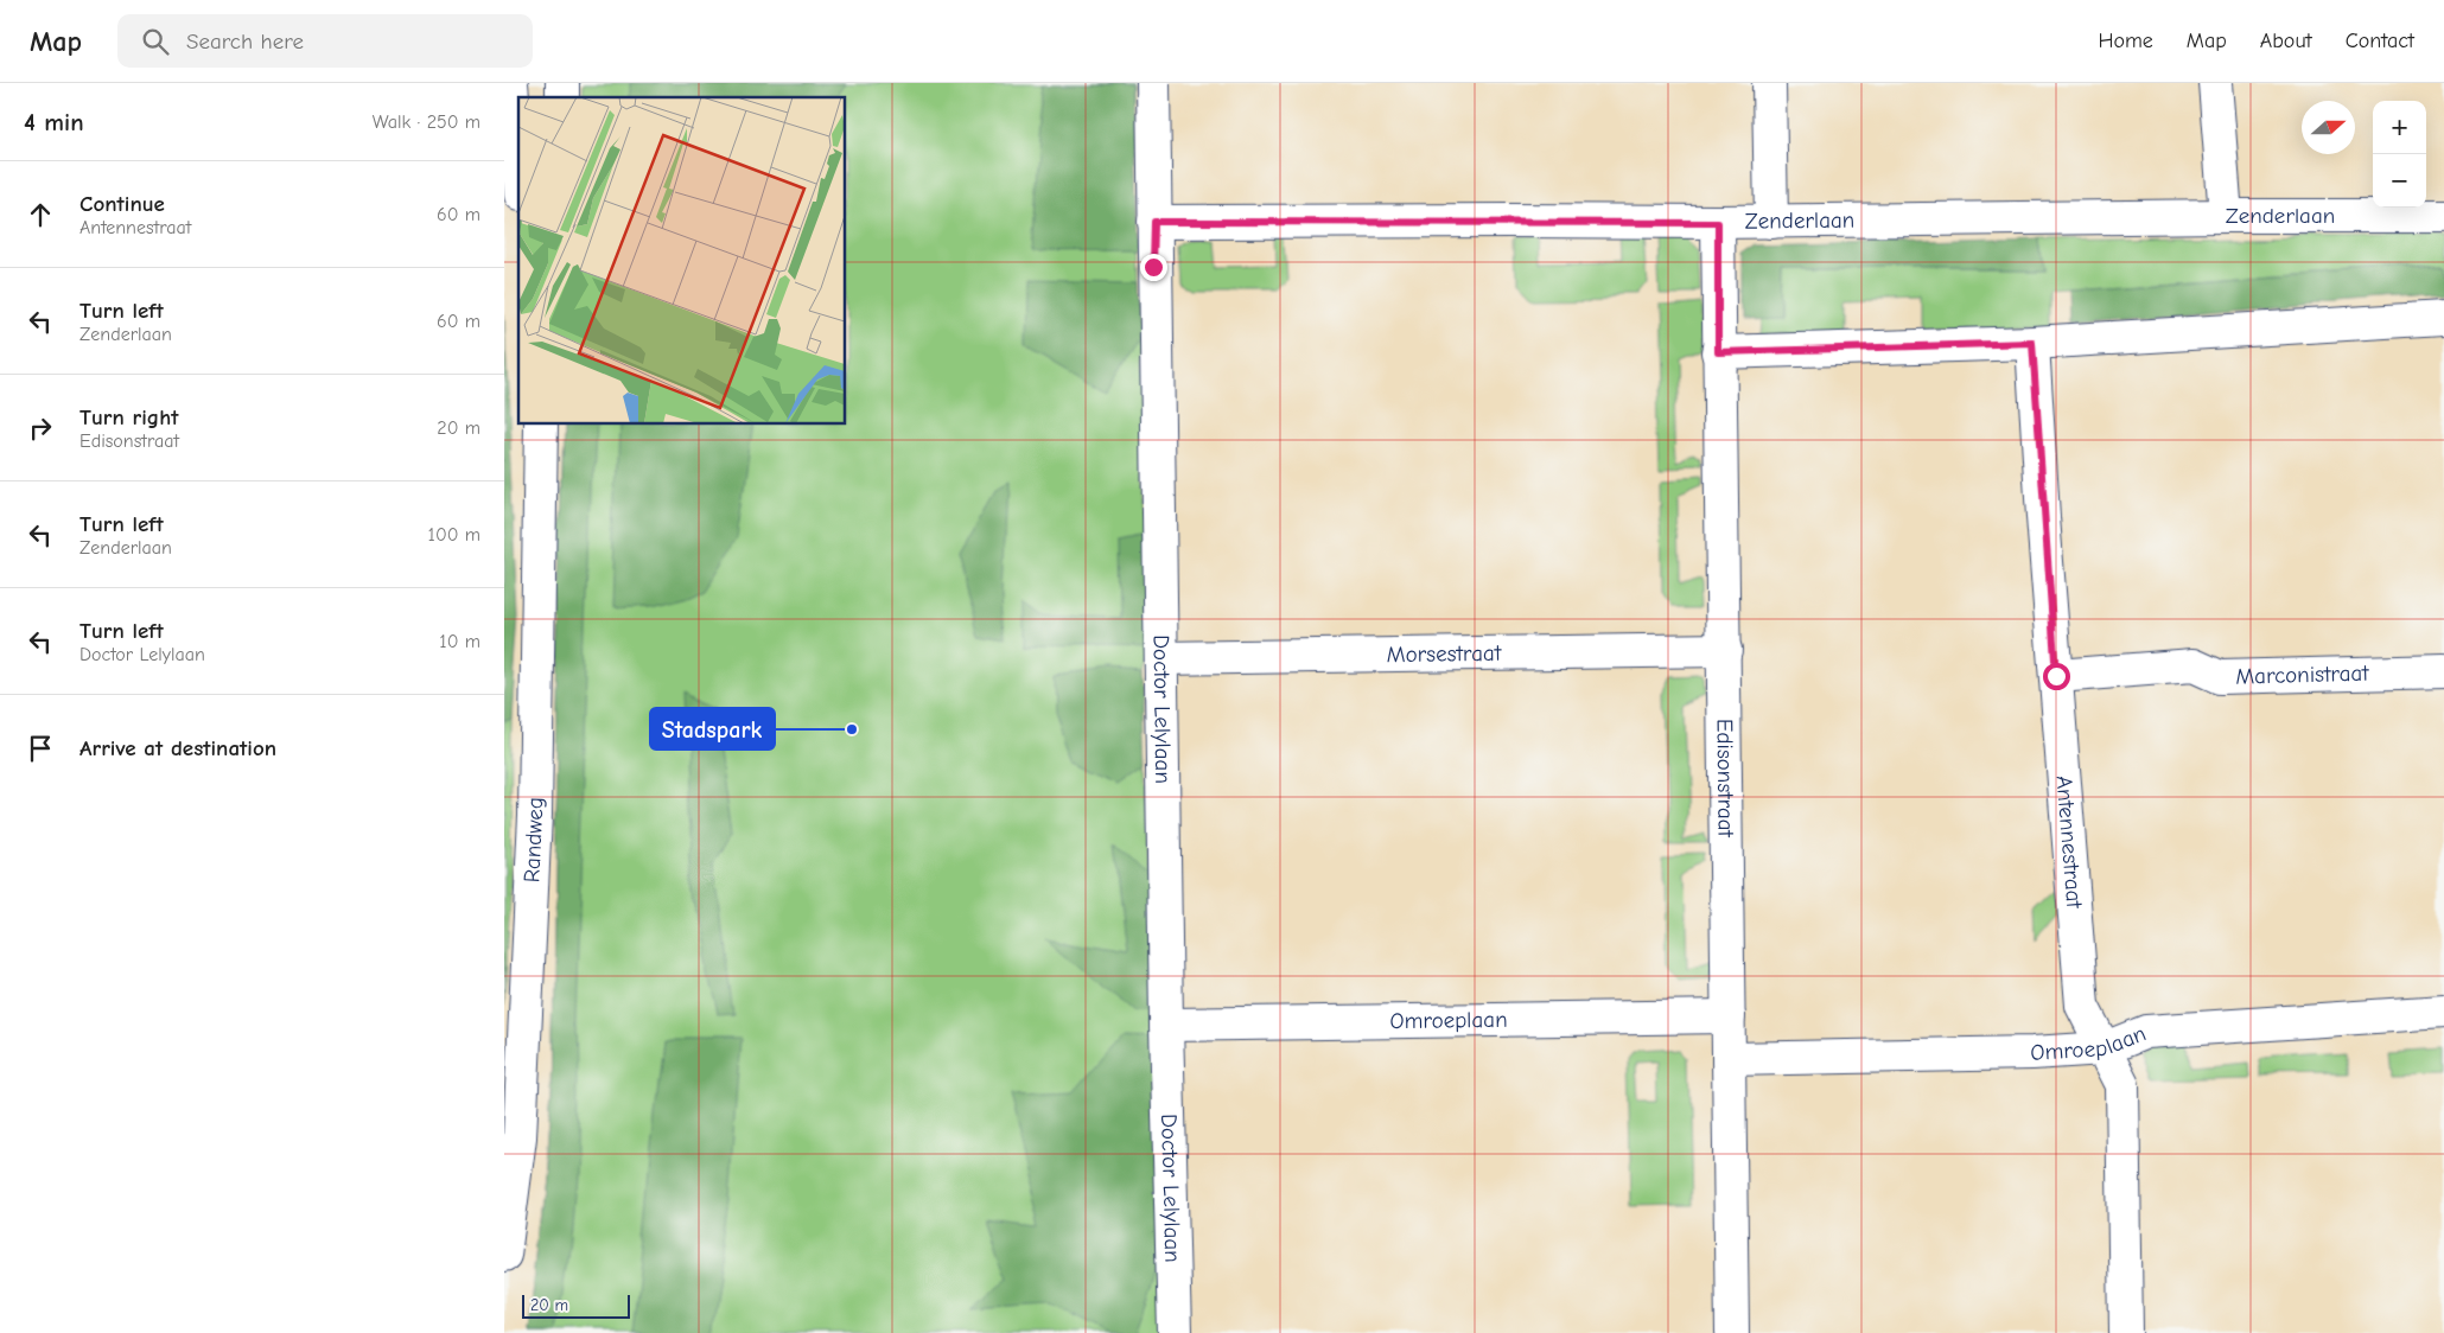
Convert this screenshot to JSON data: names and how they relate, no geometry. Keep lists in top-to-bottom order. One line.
{"streets":{"street":["Zenderlaan","Morsestraat","Marconistraat","Doctor Lelylaan","Edisonstraat","Randweg","Antennestraat","Omroeplaan"]},"crossings":[["Zenderlaan","Doctor Lelylaan"],["Zenderlaan","Edisonstraat"],["Morsestraat","Doctor Lelylaan"],["Morsestraat","Edisonstraat"],["Marconistraat","Antennestraat"],["Doctor Lelylaan","Omroeplaan"],["Edisonstraat","Omroeplaan"],["Antennestraat","Omroeplaan"]],"places":["Stadspark"],"scale_bar":"20 m","north":"right","page":{"header":"Map","search":"Search here","nav":["Home","Map","About","Contact"],"heading":["4 min","Walk · 250 m"],"map_buttons":["+","−"],"list":[["Continue","Antennestraat","60 m"],["Turn left","Zenderlaan","60 m"],["Turn right","Edisonstraat","20 m"],["Turn left","Zenderlaan","100 m"],["Turn left","Doctor Lelylaan","10 m"],"Arrive at destination"],"scale":"20 m"}}
